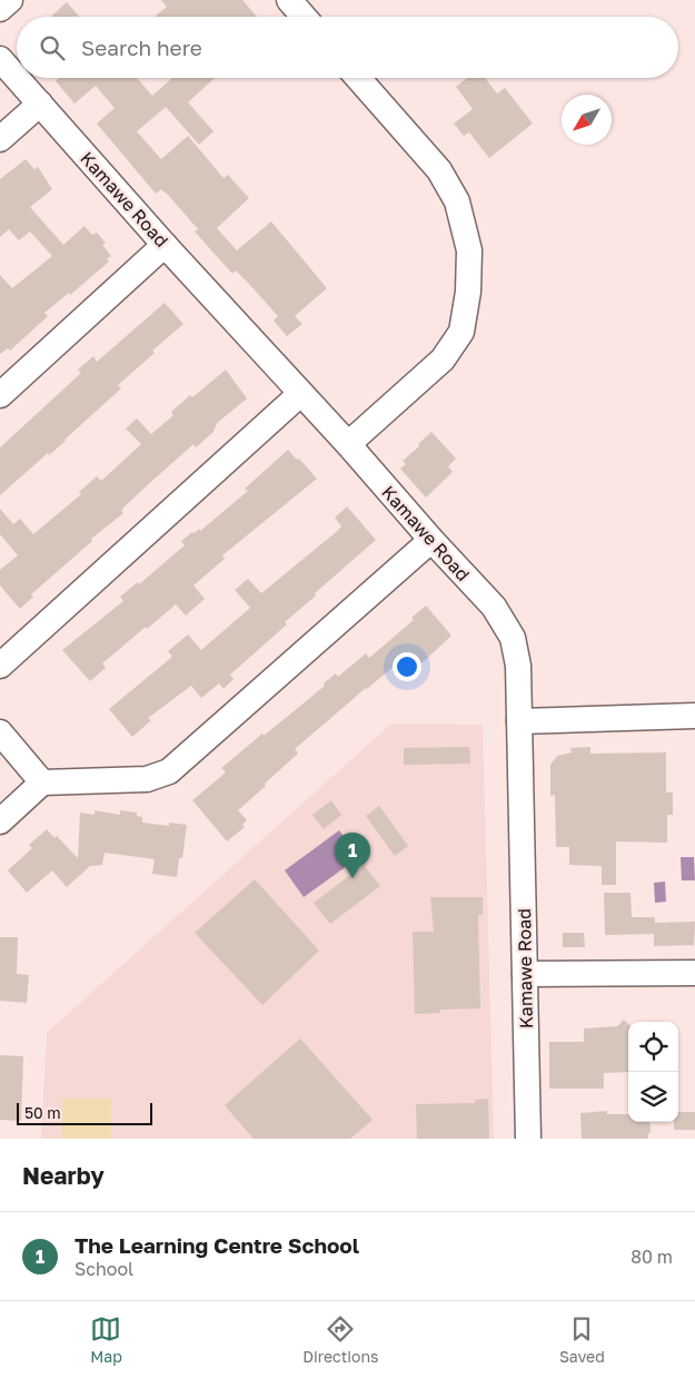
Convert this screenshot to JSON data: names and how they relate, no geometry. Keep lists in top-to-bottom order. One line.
{"streets":{"street":["Kamawe Road"]},"scale_bar":"50 m","north":"bottom left","page":{"search":"Search here","pins":"1","scale":"50 m","heading":"Nearby","list":[{"mark":"1","name":"The Learning Centre School","note":"School","value":"80 m"}],"nav":["Map","Directions","Saved"]}}
